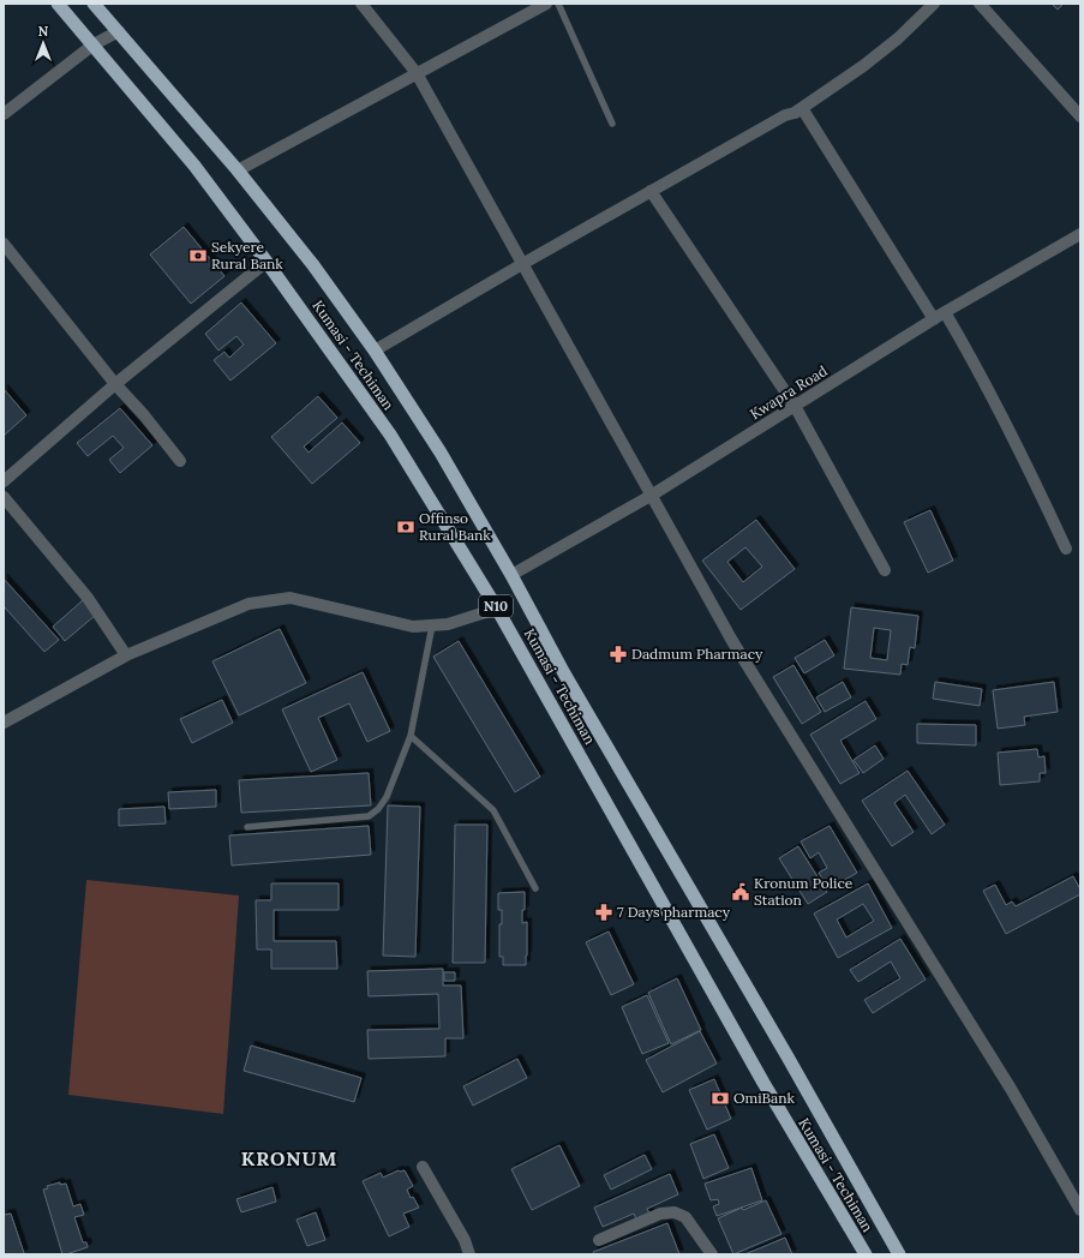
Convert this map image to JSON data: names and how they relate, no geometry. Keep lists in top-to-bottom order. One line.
{"streets":{"highway":["Kumasi - Techiman","N10"],"street":["Kwapra Road"]},"crossings":[["Kwapra Road","N10"]],"districts":["KRONUM"],"places":{"bank":["Sekyere Rural Bank","Offinso Rural Bank","OmiBank"],"pharmacy":["Dadmum Pharmacy","7 Days pharmacy"],"public building":["Kronum Police Station"]},"north":"top"}
